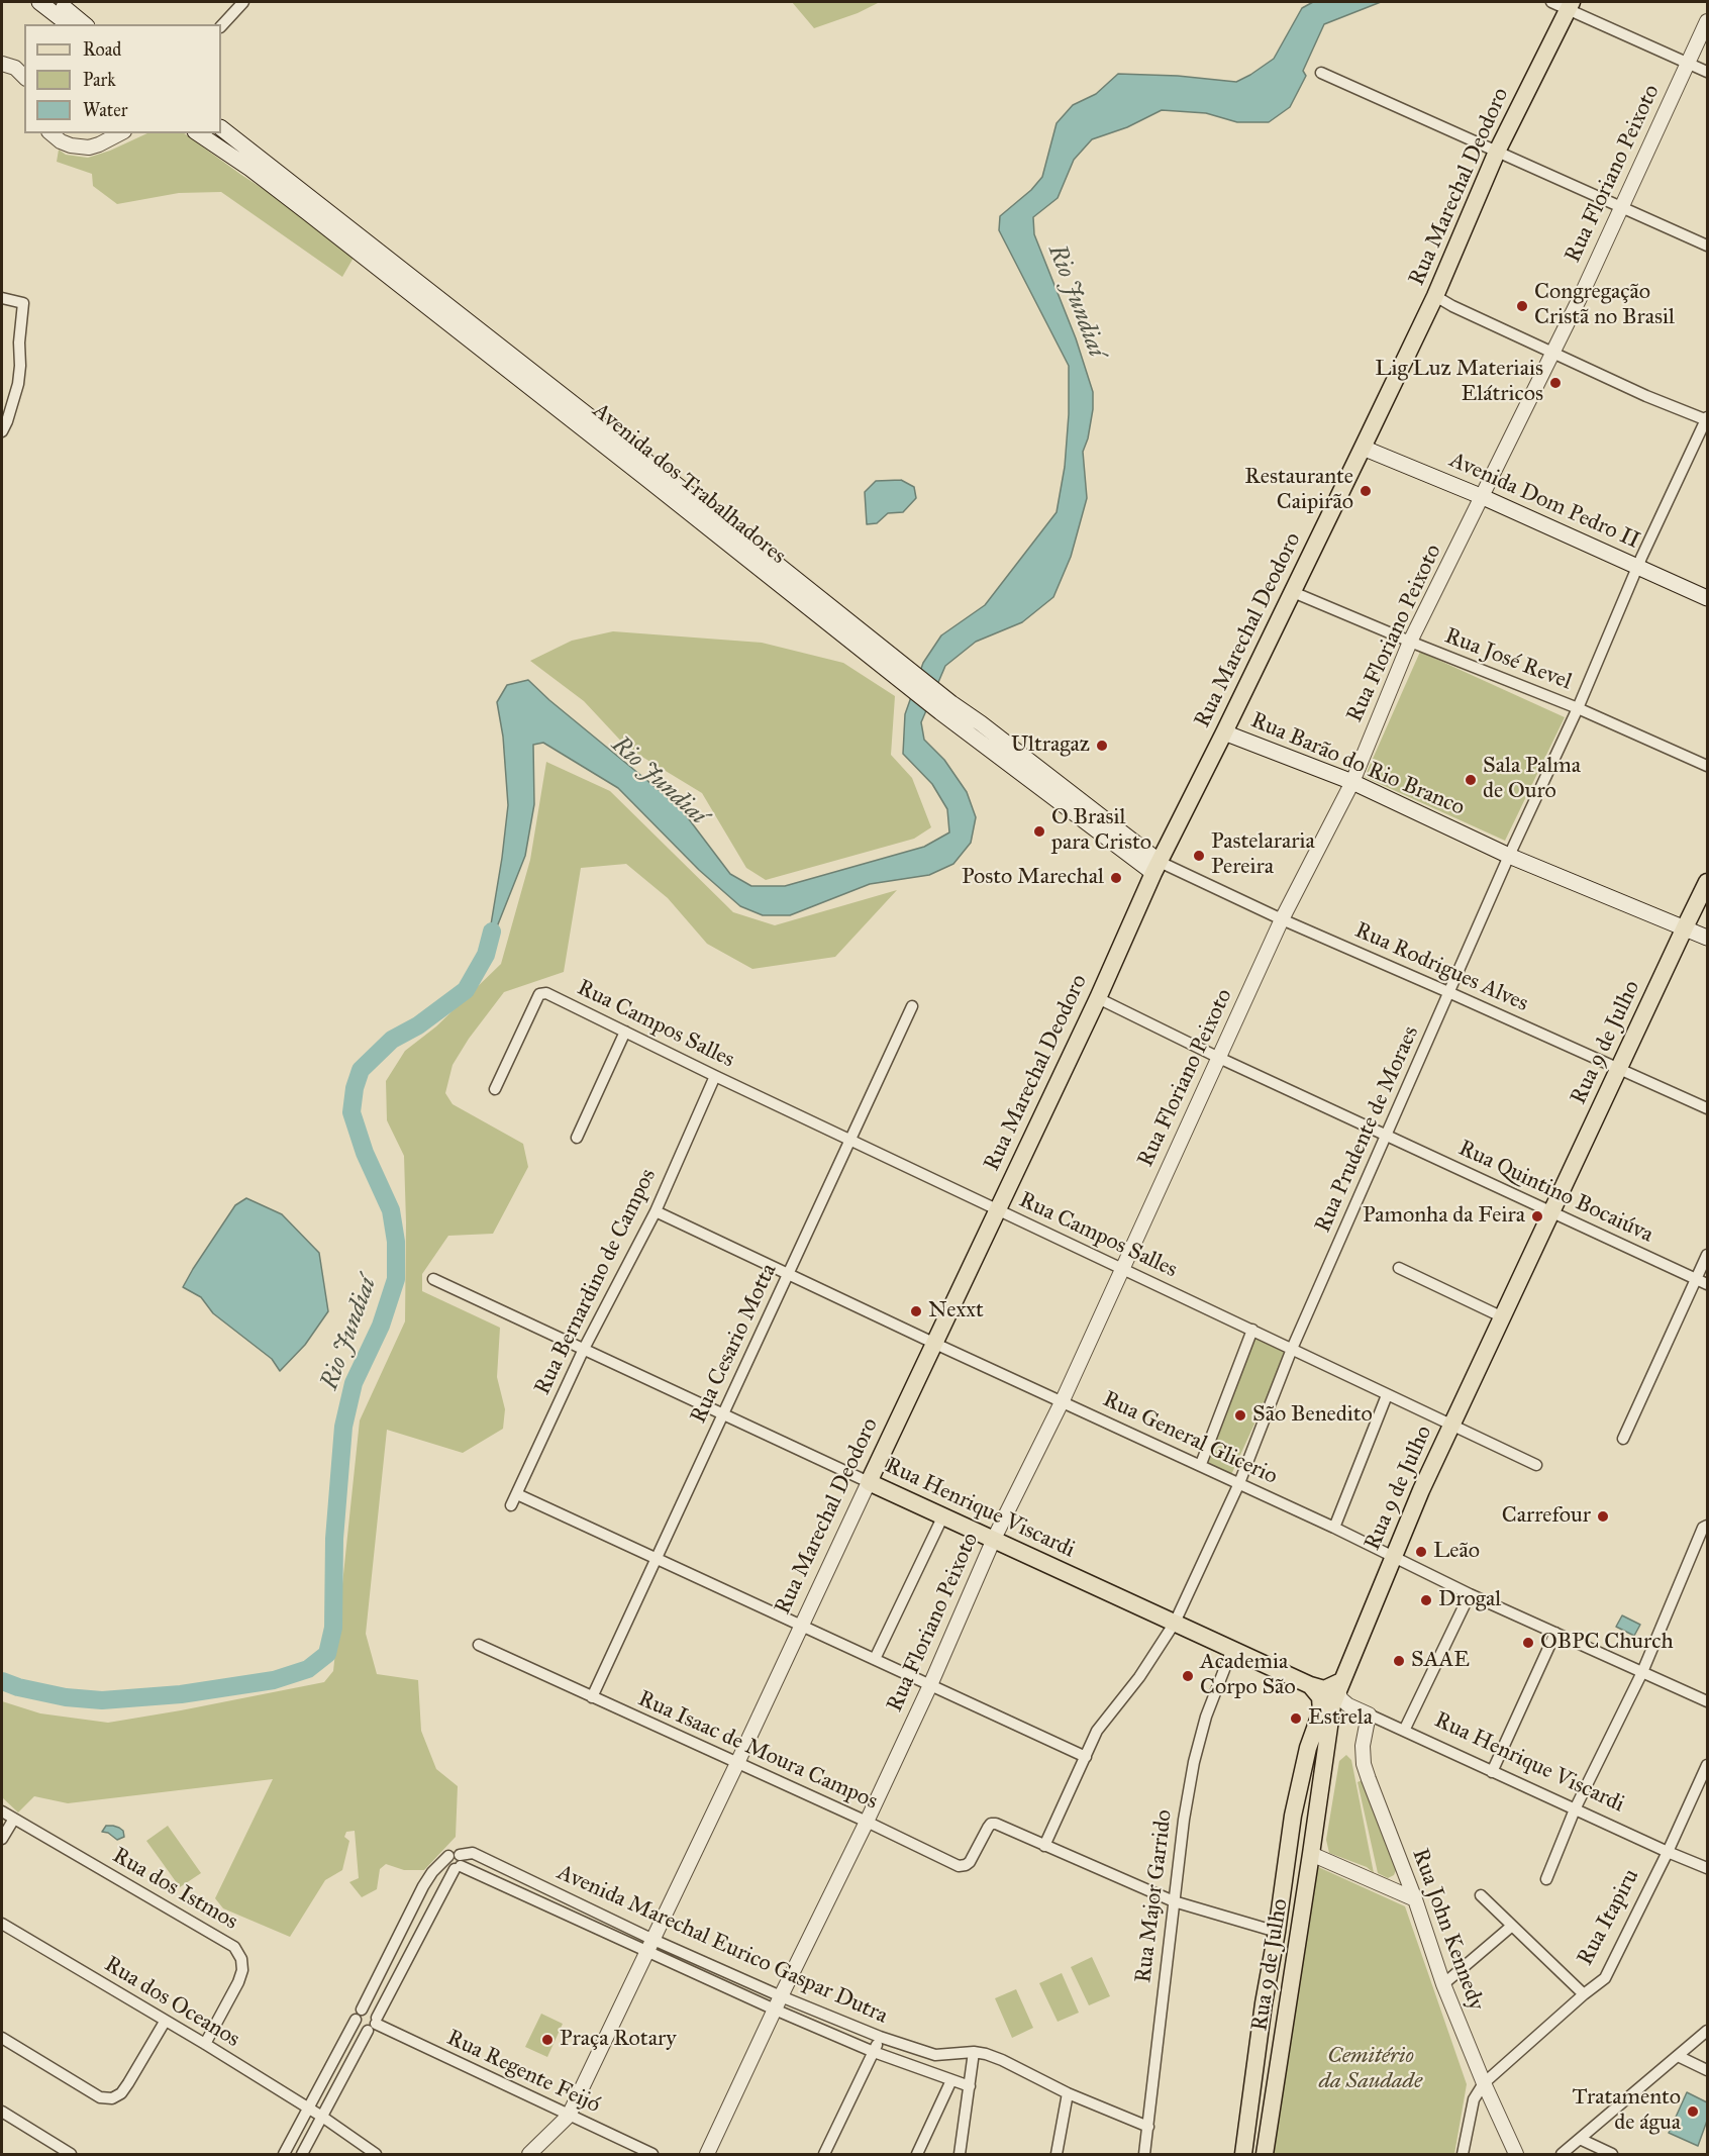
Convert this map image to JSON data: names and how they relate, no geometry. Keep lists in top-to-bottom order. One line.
{"streets":{"main road":["Rua Marechal Deodoro","Avenida dos Trabalhadores","Avenida Dom Pedro II","Rua Barão do Rio Branco","Rua 9 de Julho","Rua Henrique Viscardi"],"street":["Rua Floriano Peixoto","Rua José Revel","Rua Rodrigues Alves","Rua Campos Salles","Rua Prudente de Moraes","Rua Quintino Bocaiúva","Rua Bernardino de Campos","Rua Cesario Motta","Rua General Glicerio","Rua Isaac de Moura Campos","Rua dos Istmos","Rua Major Garrido","Rua Itapiru","Rua John Kennedy","Avenida Marechal Eurico Gaspar Dutra","Rua dos Oceanos","Rua Regente Feijó"]},"crossings":[["Rua Floriano Peixoto","Avenida Dom Pedro II"],["Rua Floriano Peixoto","Rua José Revel"],["Rua Floriano Peixoto","Rua Barão do Rio Branco"],["Rua Floriano Peixoto","Rua Rodrigues Alves"],["Rua Floriano Peixoto","Rua Campos Salles"],["Rua Floriano Peixoto","Rua Quintino Bocaiúva"],["Rua Floriano Peixoto","Rua General Glicerio"],["Rua Floriano Peixoto","Rua Henrique Viscardi"],["Rua Floriano Peixoto","Rua Isaac de Moura Campos"],["Rua Floriano Peixoto","Avenida Marechal Eurico Gaspar Dutra"],["Rua Marechal Deodoro","Avenida dos Trabalhadores"],["Rua Marechal Deodoro","Avenida Dom Pedro II"],["Rua Marechal Deodoro","Rua José Revel"],["Rua Marechal Deodoro","Rua Barão do Rio Branco"],["Rua Marechal Deodoro","Rua Rodrigues Alves"],["Rua Marechal Deodoro","Rua Campos Salles"],["Rua Marechal Deodoro","Rua Quintino Bocaiúva"],["Rua Marechal Deodoro","Rua General Glicerio"],["Rua Marechal Deodoro","Rua Henrique Viscardi"],["Rua Marechal Deodoro","Rua Isaac de Moura Campos"],["Rua Marechal Deodoro","Avenida Marechal Eurico Gaspar Dutra"],["Rua Marechal Deodoro","Rua Regente Feijó"],["Avenida dos Trabalhadores","Rua Rodrigues Alves"],["Avenida Dom Pedro II","Rua Prudente de Moraes"],["Rua José Revel","Rua Prudente de Moraes"],["Rua Barão do Rio Branco","Rua 9 de Julho"],["Rua Barão do Rio Branco","Rua Prudente de Moraes"],["Rua Rodrigues Alves","Rua 9 de Julho"],["Rua Rodrigues Alves","Rua Prudente de Moraes"],["Rua Campos Salles","Rua 9 de Julho"],["Rua Campos Salles","Rua Prudente de Moraes"],["Rua Campos Salles","Rua Bernardino de Campos"],["Rua Campos Salles","Rua Cesario Motta"],["Rua 9 de Julho","Rua Quintino Bocaiúva"],["Rua 9 de Julho","Rua General Glicerio"],["Rua 9 de Julho","Rua Henrique Viscardi"],["Rua Prudente de Moraes","Rua Quintino Bocaiúva"],["Rua Prudente de Moraes","Rua General Glicerio"],["Rua Prudente de Moraes","Rua Henrique Viscardi"],["Rua Prudente de Moraes","Rua Isaac de Moura Campos"],["Rua Bernardino de Campos","Rua General Glicerio"],["Rua Bernardino de Campos","Rua Henrique Viscardi"],["Rua Cesario Motta","Rua General Glicerio"],["Rua Cesario Motta","Rua Henrique Viscardi"],["Rua Cesario Motta","Rua Isaac de Moura Campos"],["Rua Henrique Viscardi","Rua Major Garrido"],["Rua Henrique Viscardi","Rua Itapiru"],["Rua Henrique Viscardi","Rua John Kennedy"],["Rua dos Istmos","Rua dos Oceanos"],["Rua Itapiru","Rua John Kennedy"]],"water":["Rio Jundiaí"],"parks":["Cemitério da Saudade"],"places":["Congregação Cristã no Brasil","Lig Luz Materiais Elátricos","Restaurante Caipirão","Ultragaz","Sala Palma de Ouro","O Brasil para Cristo","Pastelararia Pereira","Posto Marechal","Pamonha da Feira","Nexxt","São Benedito","Carrefour","Leão","Drogal","OBPC Church","SAAE","Academia Corpo São","Estrela","Praça Rotary","Tratamento de água"],"legend":["Road","Park","Water"]}
